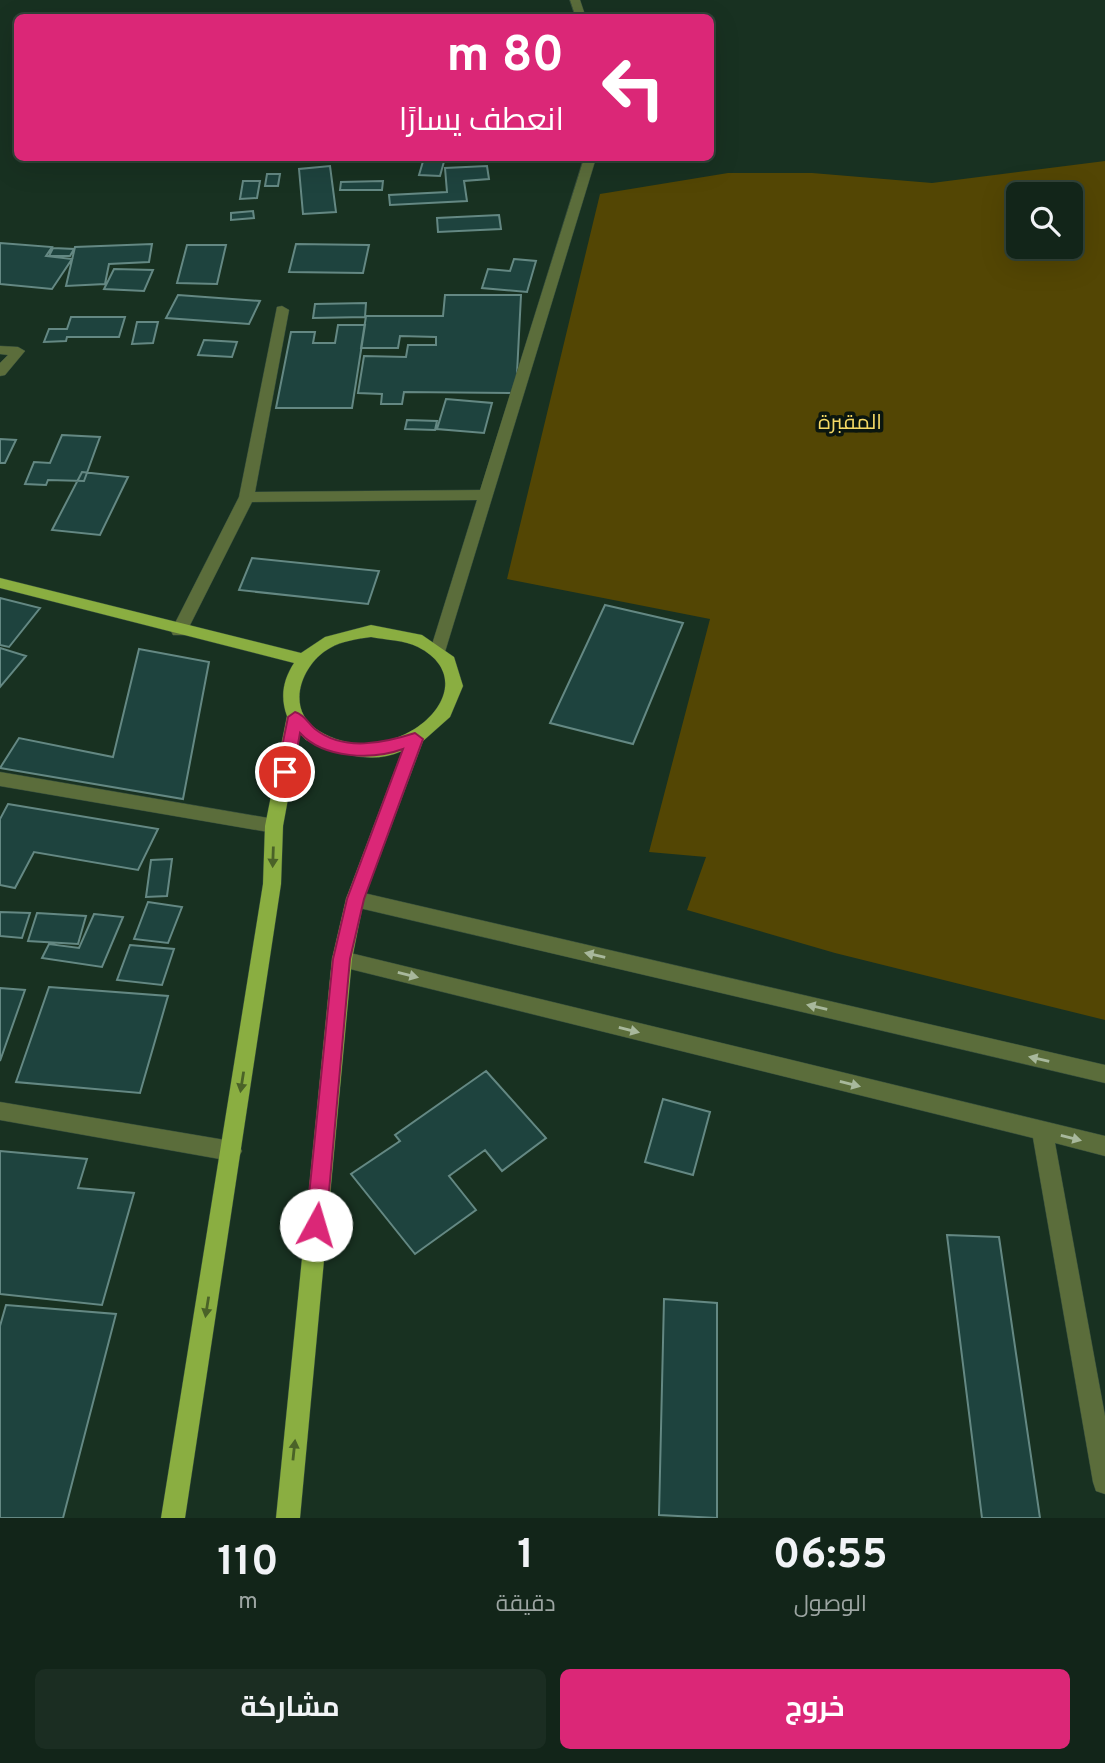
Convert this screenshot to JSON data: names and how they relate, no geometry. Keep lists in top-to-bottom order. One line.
{"parks":["المقبرة"],"page":{"turn":["80 m","انعطف يسارًا"],"eta":["06:55","الوصول","1","دقيقة","110","m"],"buttons":["خروج","مشاركة"]}}
